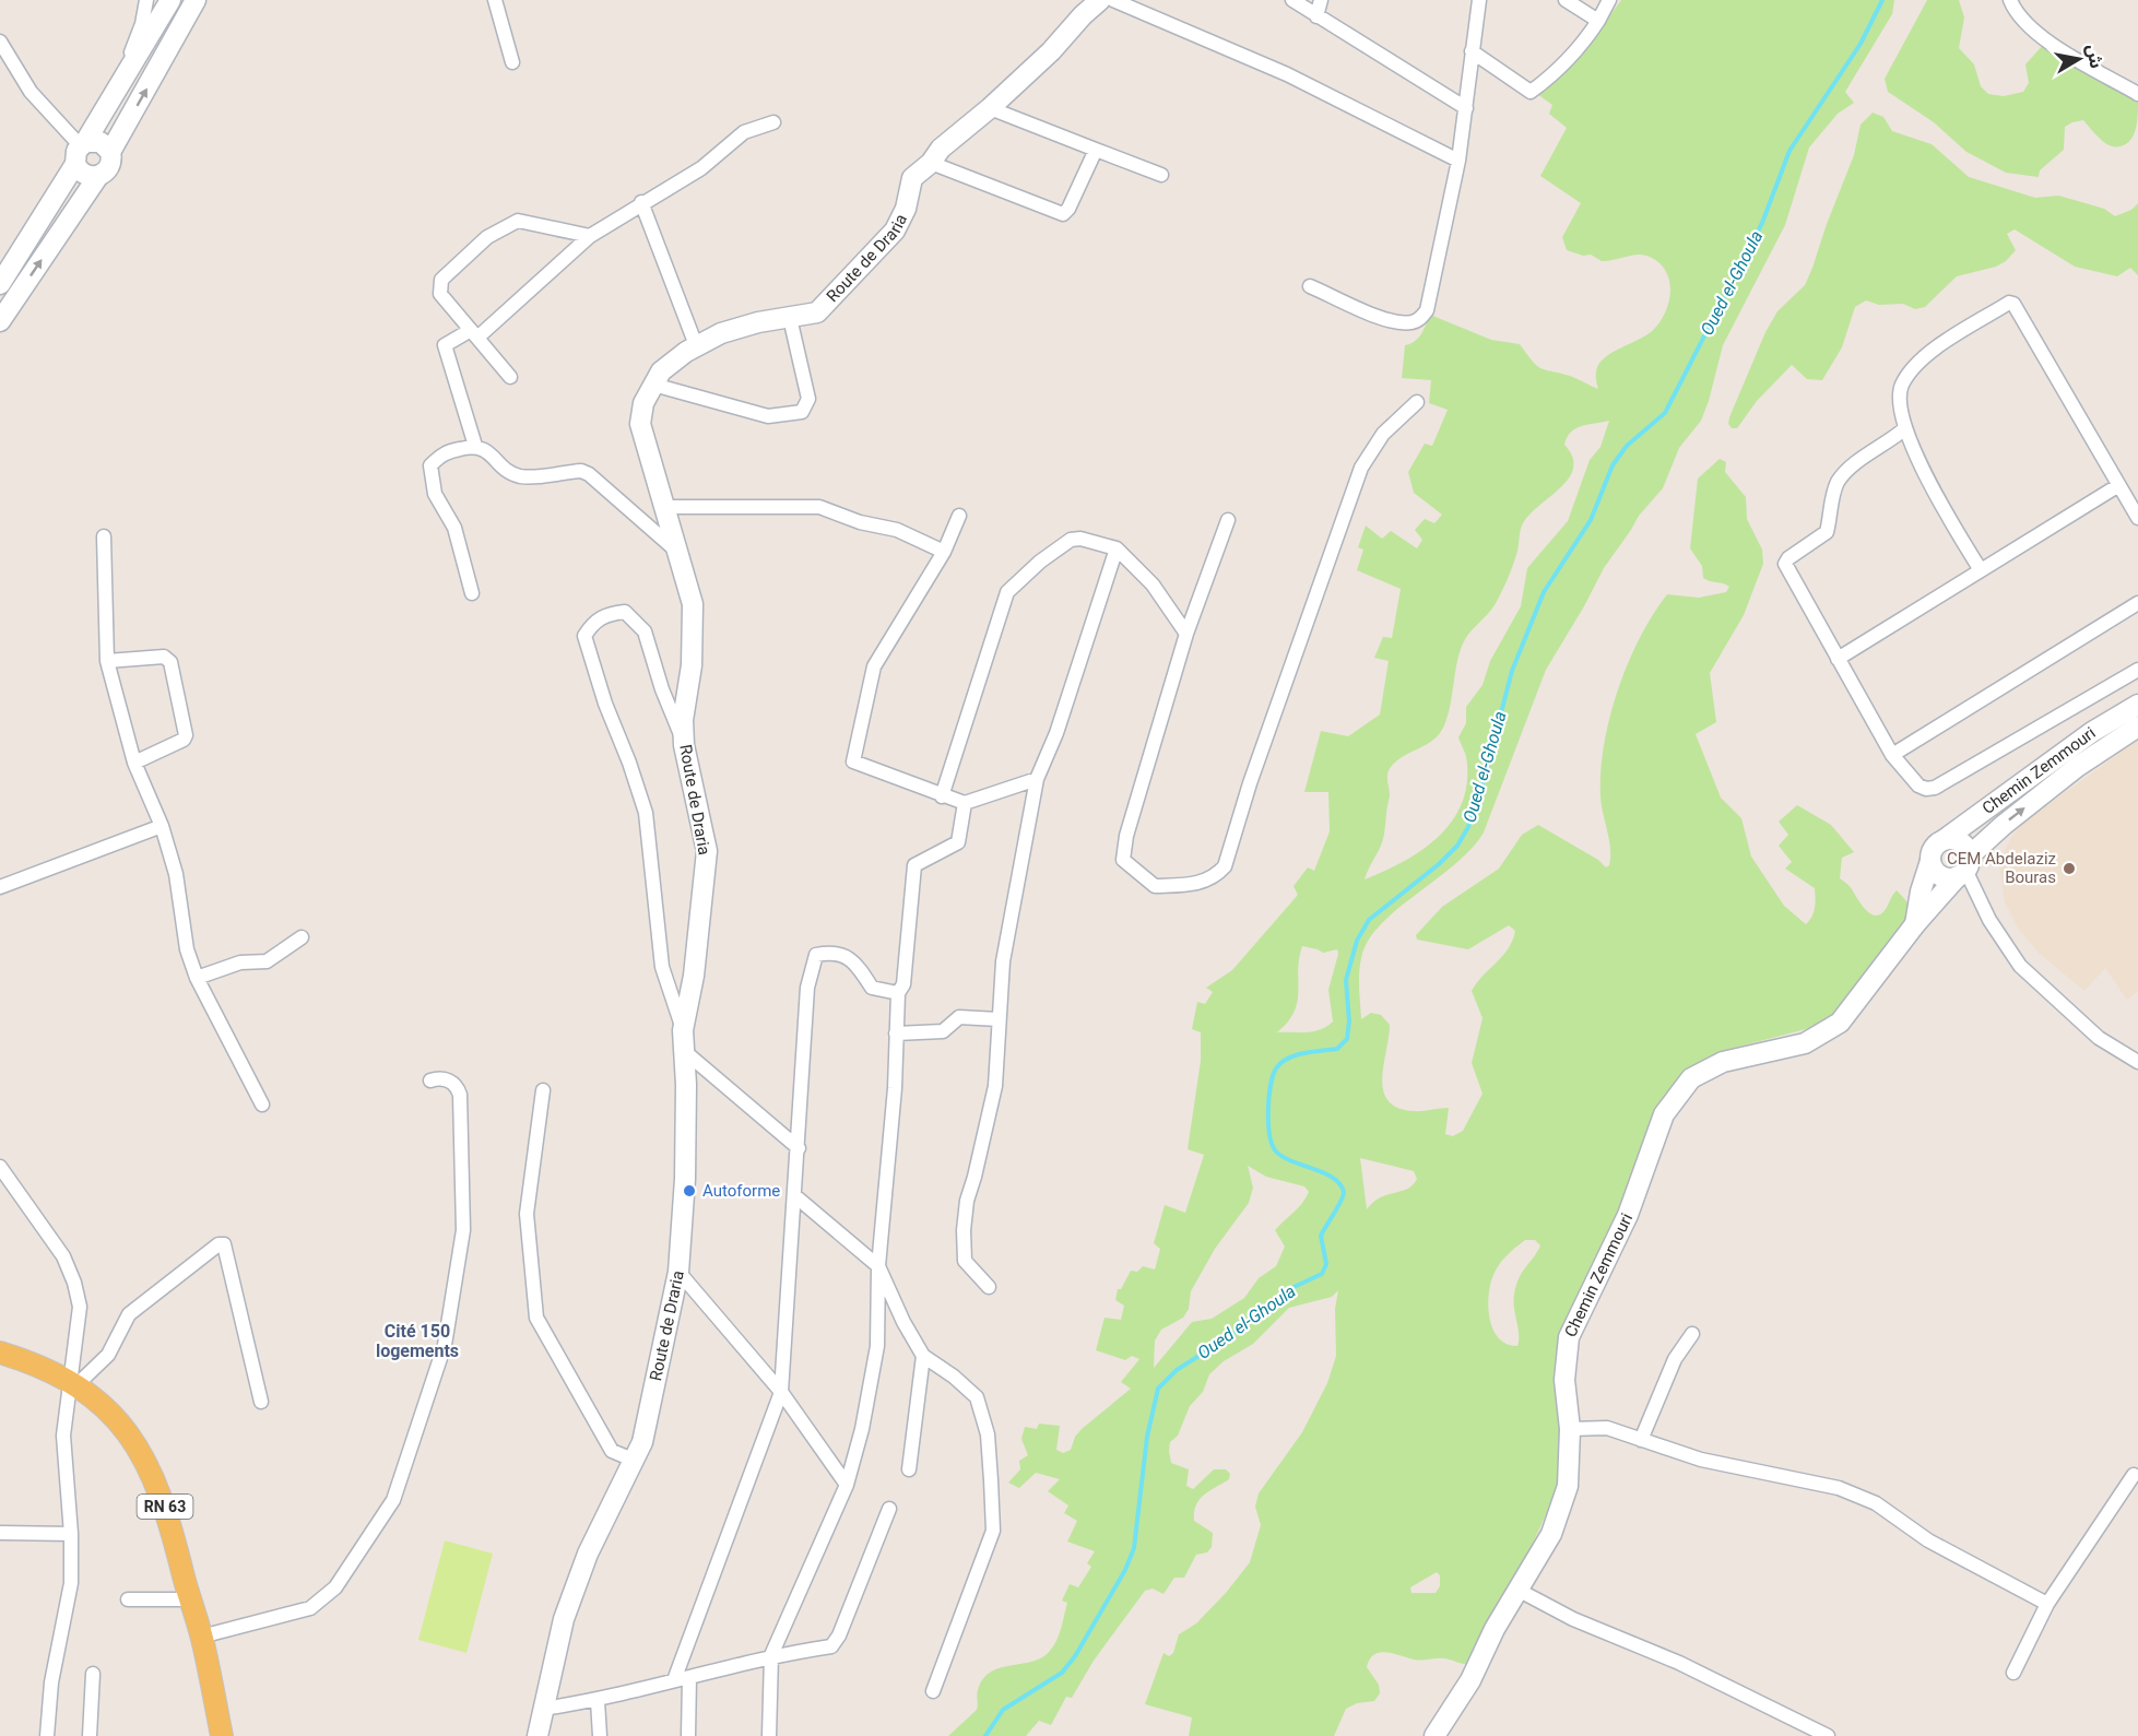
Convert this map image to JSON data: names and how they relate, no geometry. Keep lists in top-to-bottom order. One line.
{"streets":{"main road":["Route de Draria","Chemin Zemmouri","RN 63"]},"districts":["Cité 150 logements"],"water":["Oued el-Ghoula"],"places":["CEM Abdelaziz Bouras","Autoforme"],"north":"right"}
